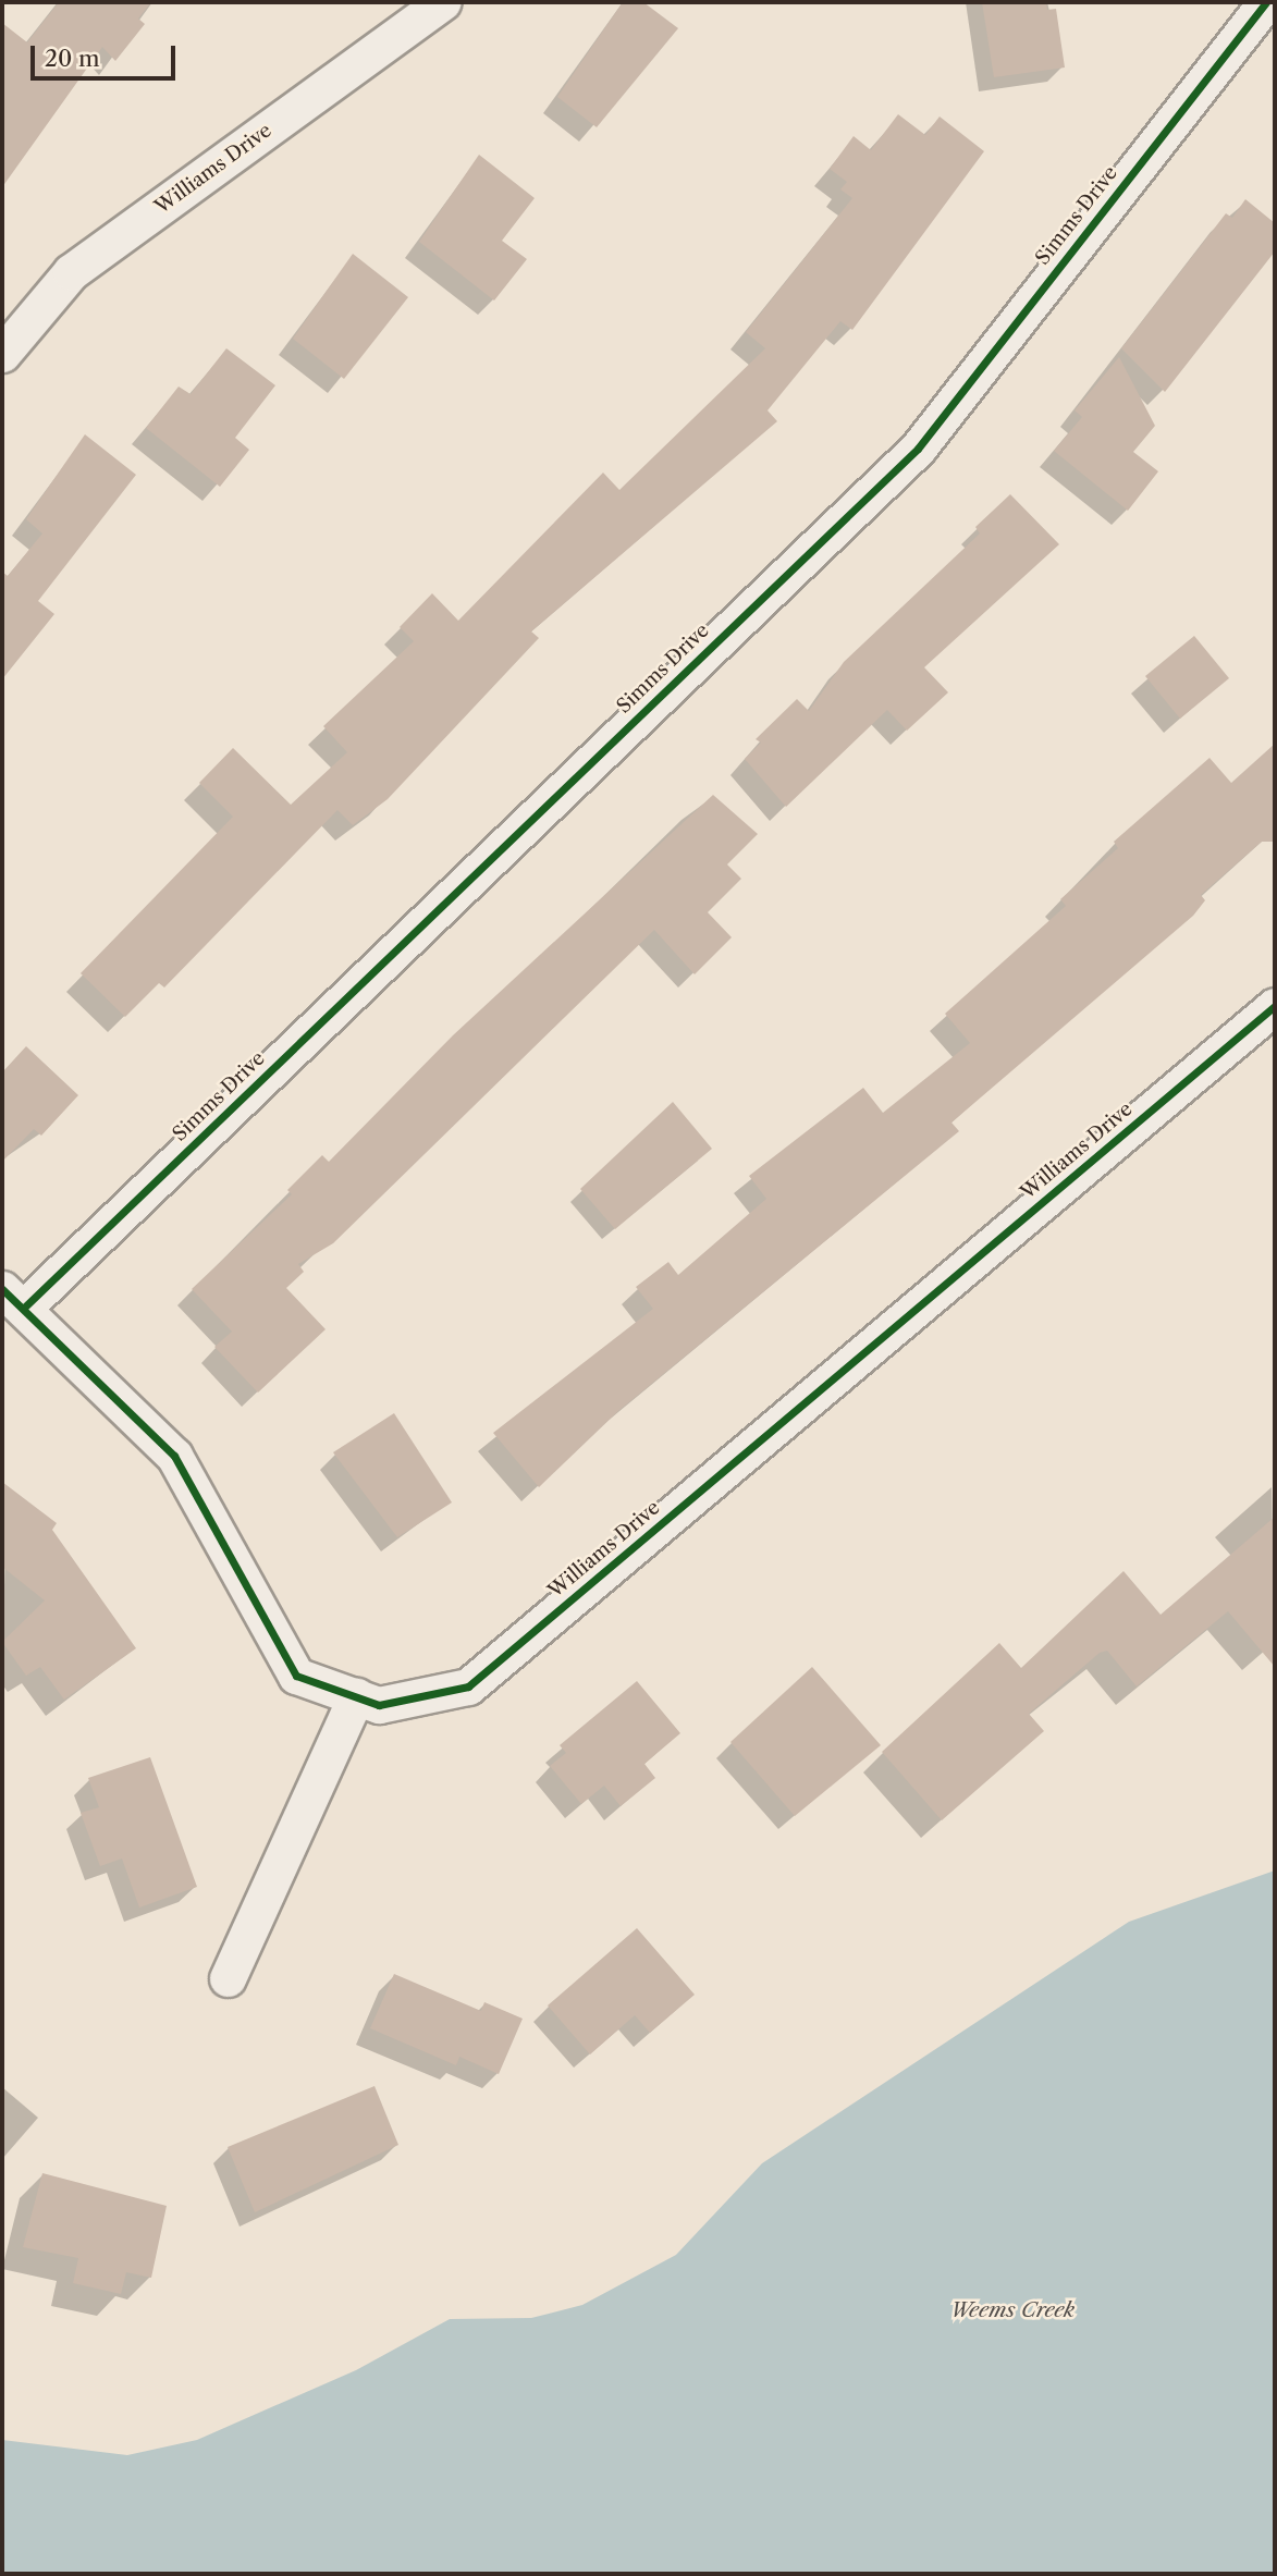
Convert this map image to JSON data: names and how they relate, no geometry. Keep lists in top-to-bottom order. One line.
{"streets":{"street":["Williams Drive","Simms Drive"]},"crossings":[["Williams Drive","Simms Drive"]],"water":["Weems Creek"],"scale_bar":"20 m"}
